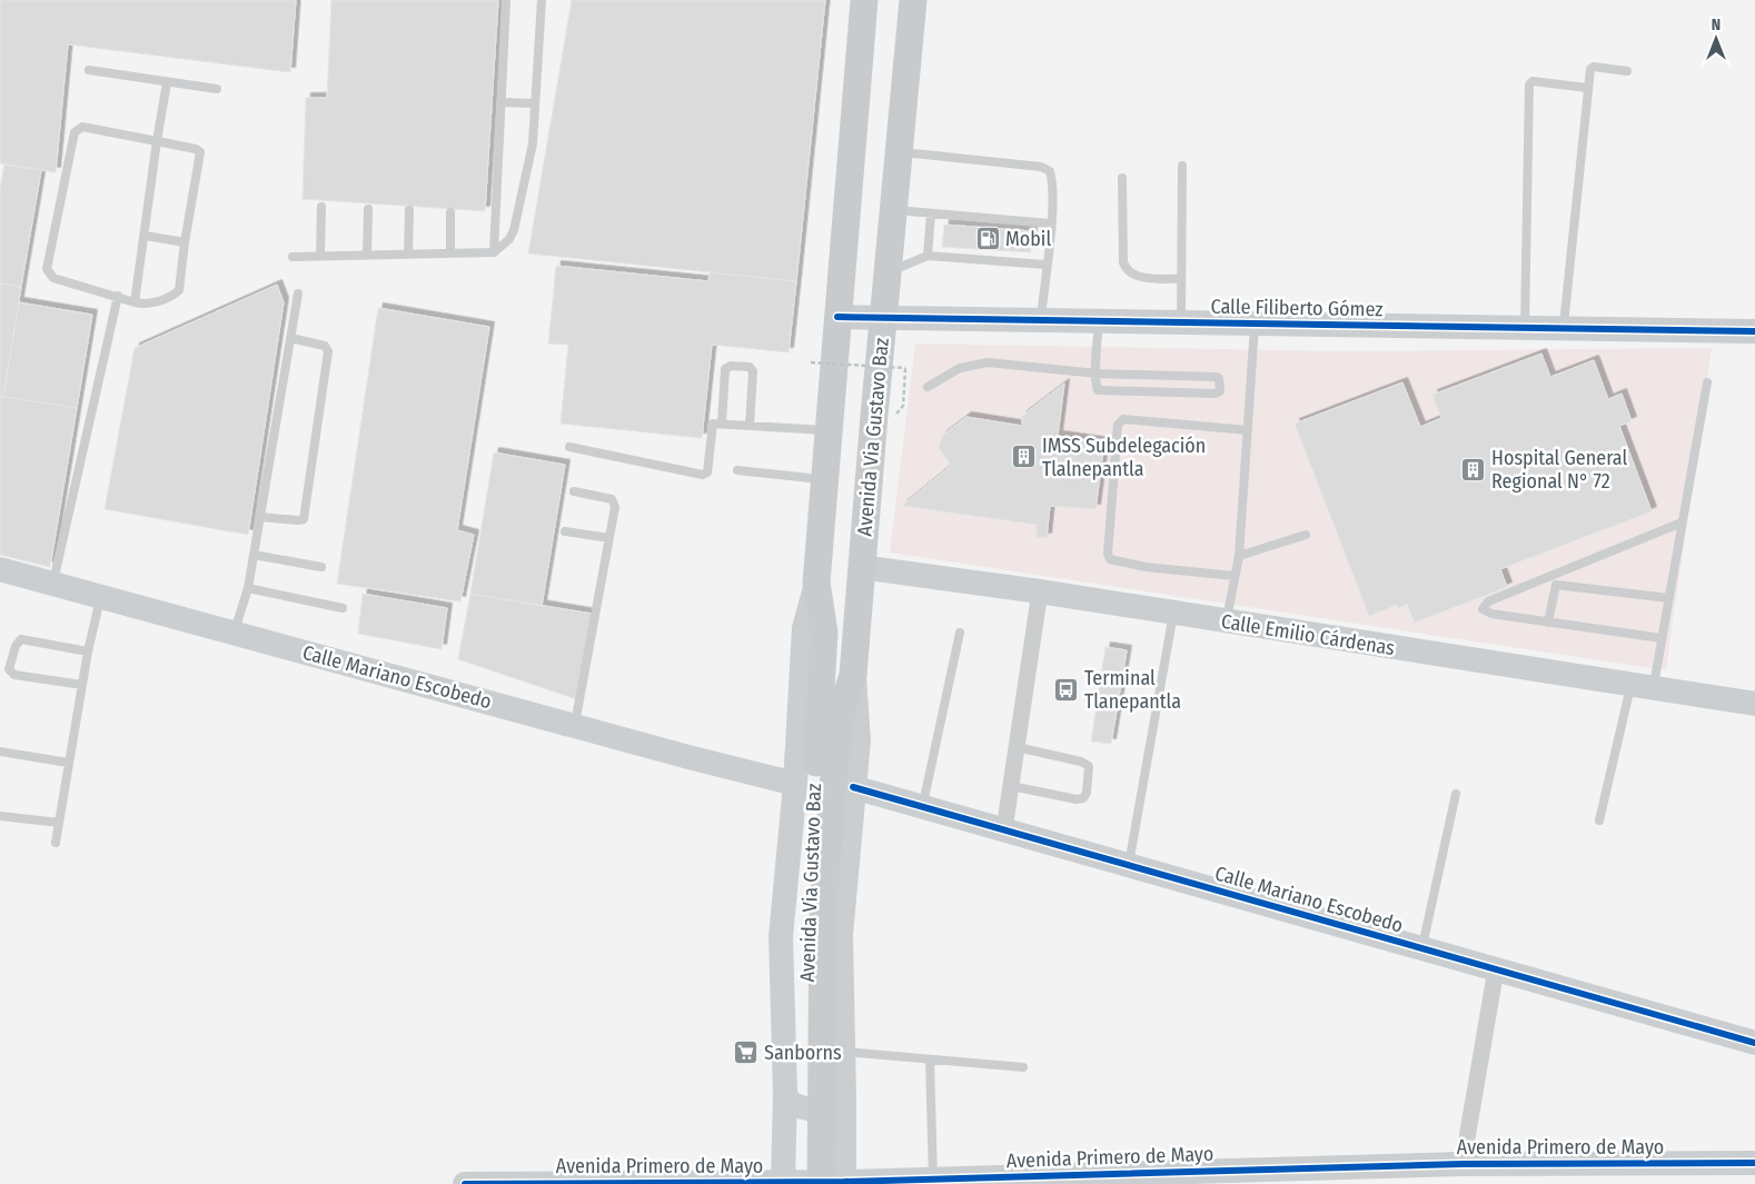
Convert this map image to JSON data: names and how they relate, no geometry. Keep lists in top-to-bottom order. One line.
{"streets":{"main road":["Avenida Via Gustavo Baz"],"street":["Calle Filiberto Gómez","Calle Emilio Cárdenas","Calle Mariano Escobedo","Avenida Primero de Mayo"]},"crossings":[["Calle Filiberto Gómez","Avenida Via Gustavo Baz"],["Avenida Via Gustavo Baz","Calle Emilio Cárdenas"],["Avenida Via Gustavo Baz","Calle Mariano Escobedo"],["Avenida Via Gustavo Baz","Avenida Primero de Mayo"]],"places":{"fuel station":["Mobil"],"building":["IMSS Subdelegación Tlalnepantla","Hospital General Regional N° 72"],"bus stop":["Terminal Tlanepantla"],"supermarket":["Sanborns"]},"north":"top"}
